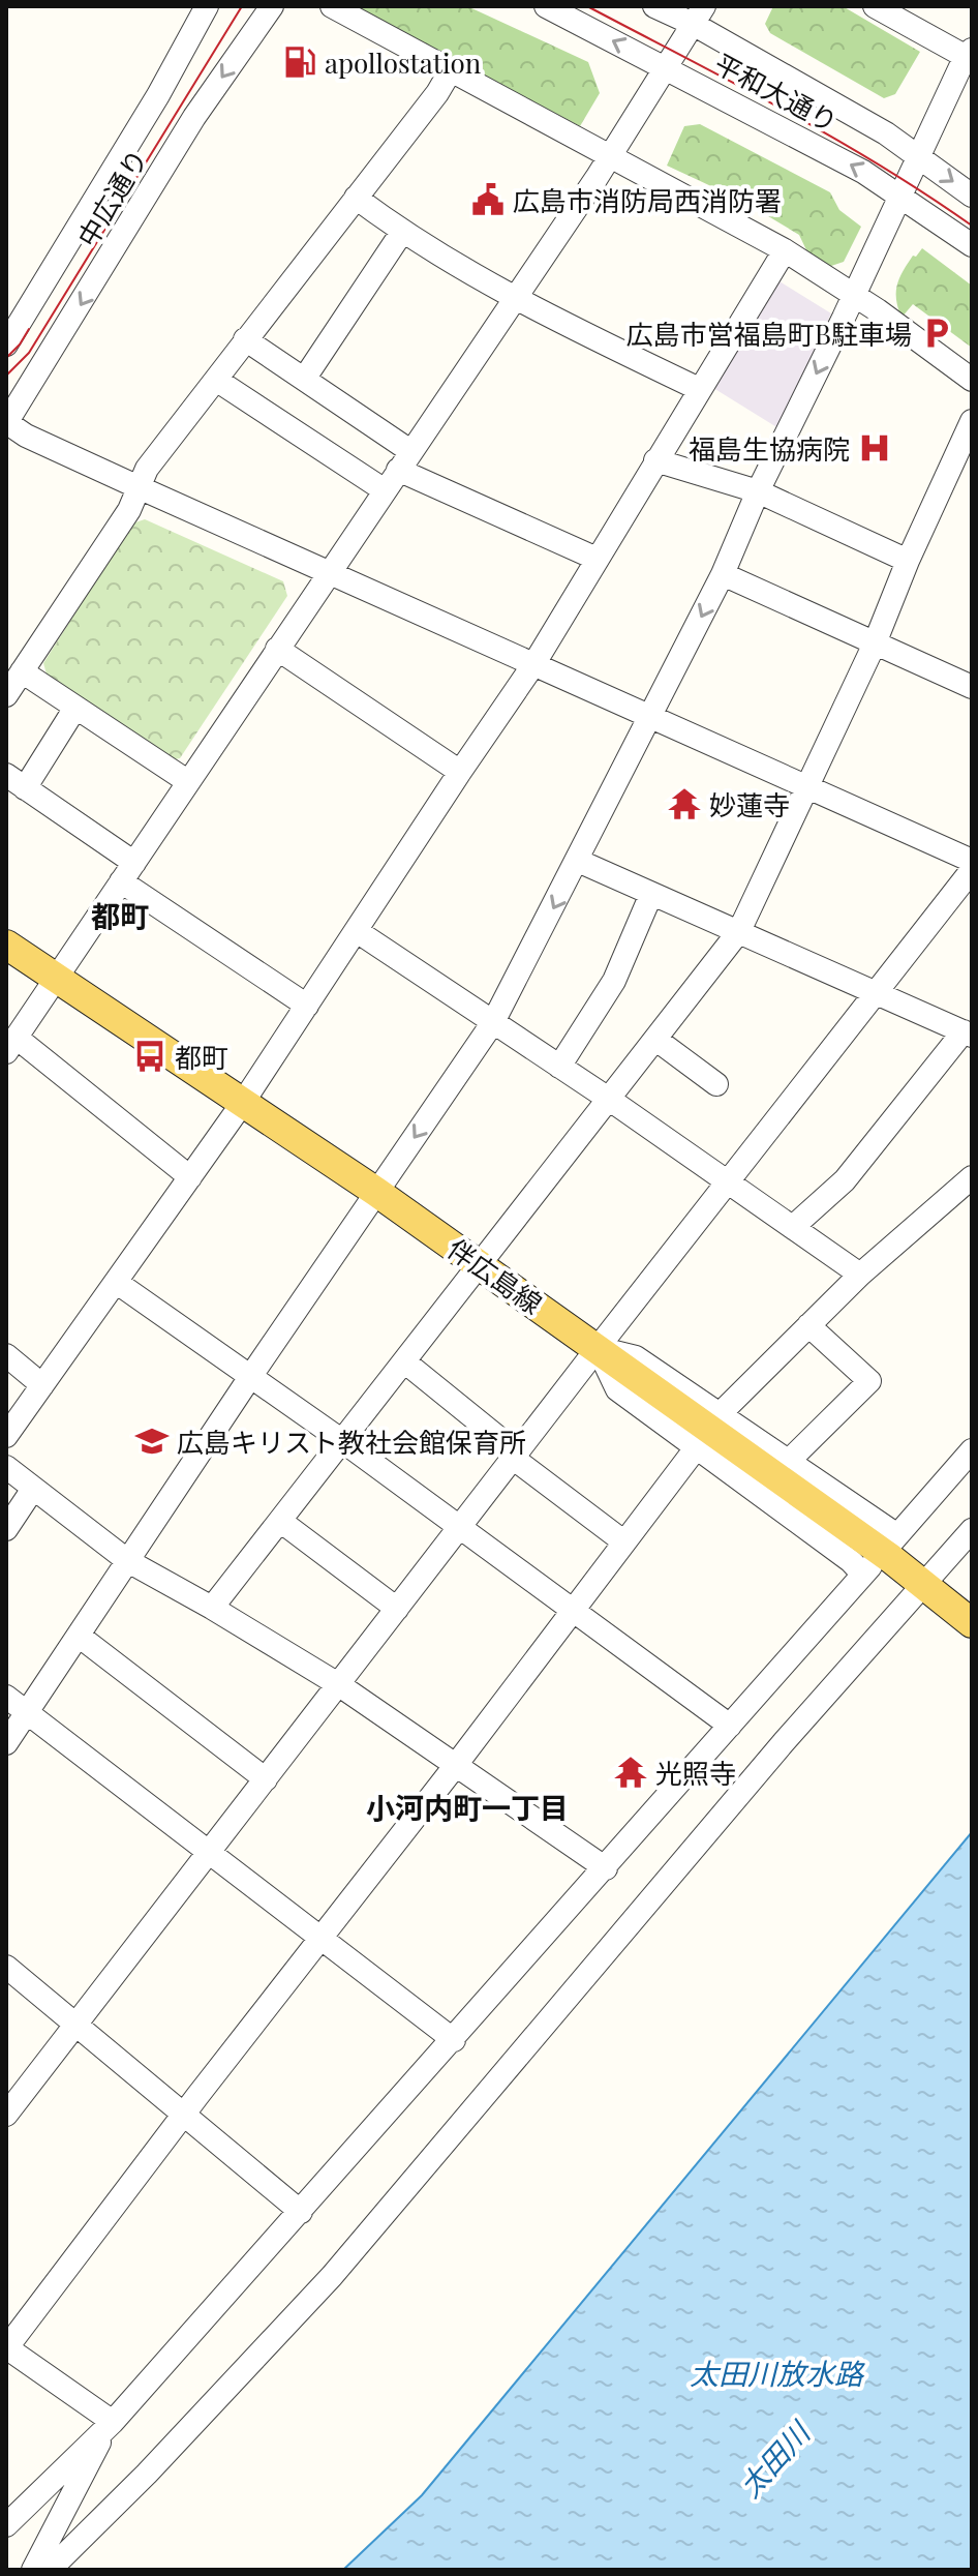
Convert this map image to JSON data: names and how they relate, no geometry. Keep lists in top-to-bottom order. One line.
{"streets":{"main road":["伴広島線"],"street":["平和大通り","中広通り"]},"districts":["都町","小河内町一丁目"],"water":["太田川放水路","太田川"],"places":{"fuel station":["apollostation"],"public building":["広島市消防局西消防署"],"parking":["広島市営福島町B駐車場"],"hospital":["福島生協病院"],"temple":["妙蓮寺","光照寺"],"bus stop":["都町"],"school or university":["広島キリスト教社会館保育所"]}}
